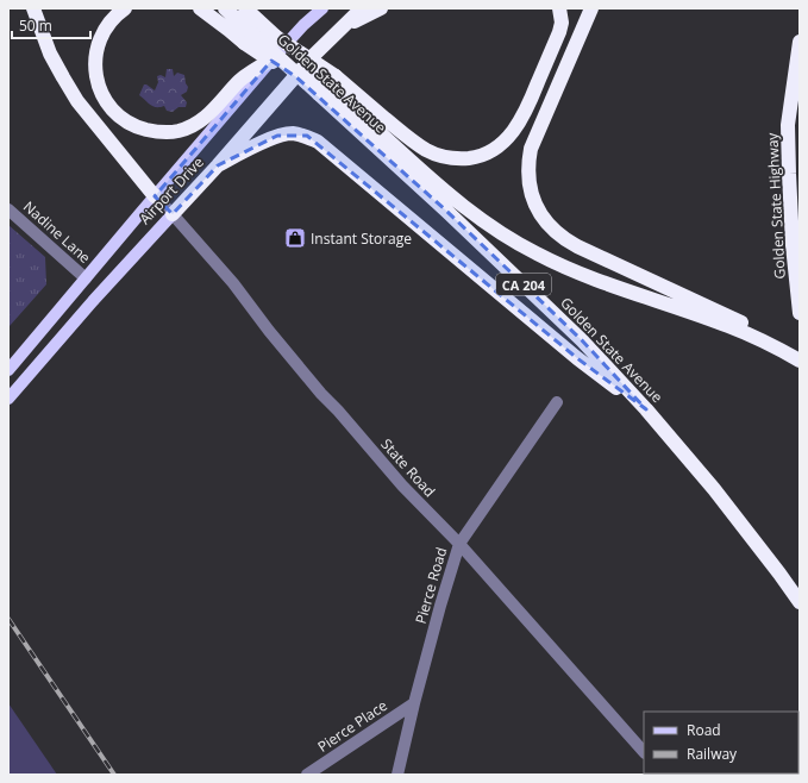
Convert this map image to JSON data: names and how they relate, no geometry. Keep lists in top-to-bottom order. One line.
{"streets":{"highway":["Golden State Avenue","Airport Drive","Golden State Highway","CA 204"],"street":["Nadine Lane","State Road","Pierce Road","Pierce Place"]},"crossings":[["Airport Drive","Nadine Lane"],["Airport Drive","State Road"],["State Road","Pierce Road"],["Pierce Road","Pierce Place"]],"places":{"shop":["Instant Storage"]},"legend":["Road","Railway"],"scale_bar":"50 m"}
